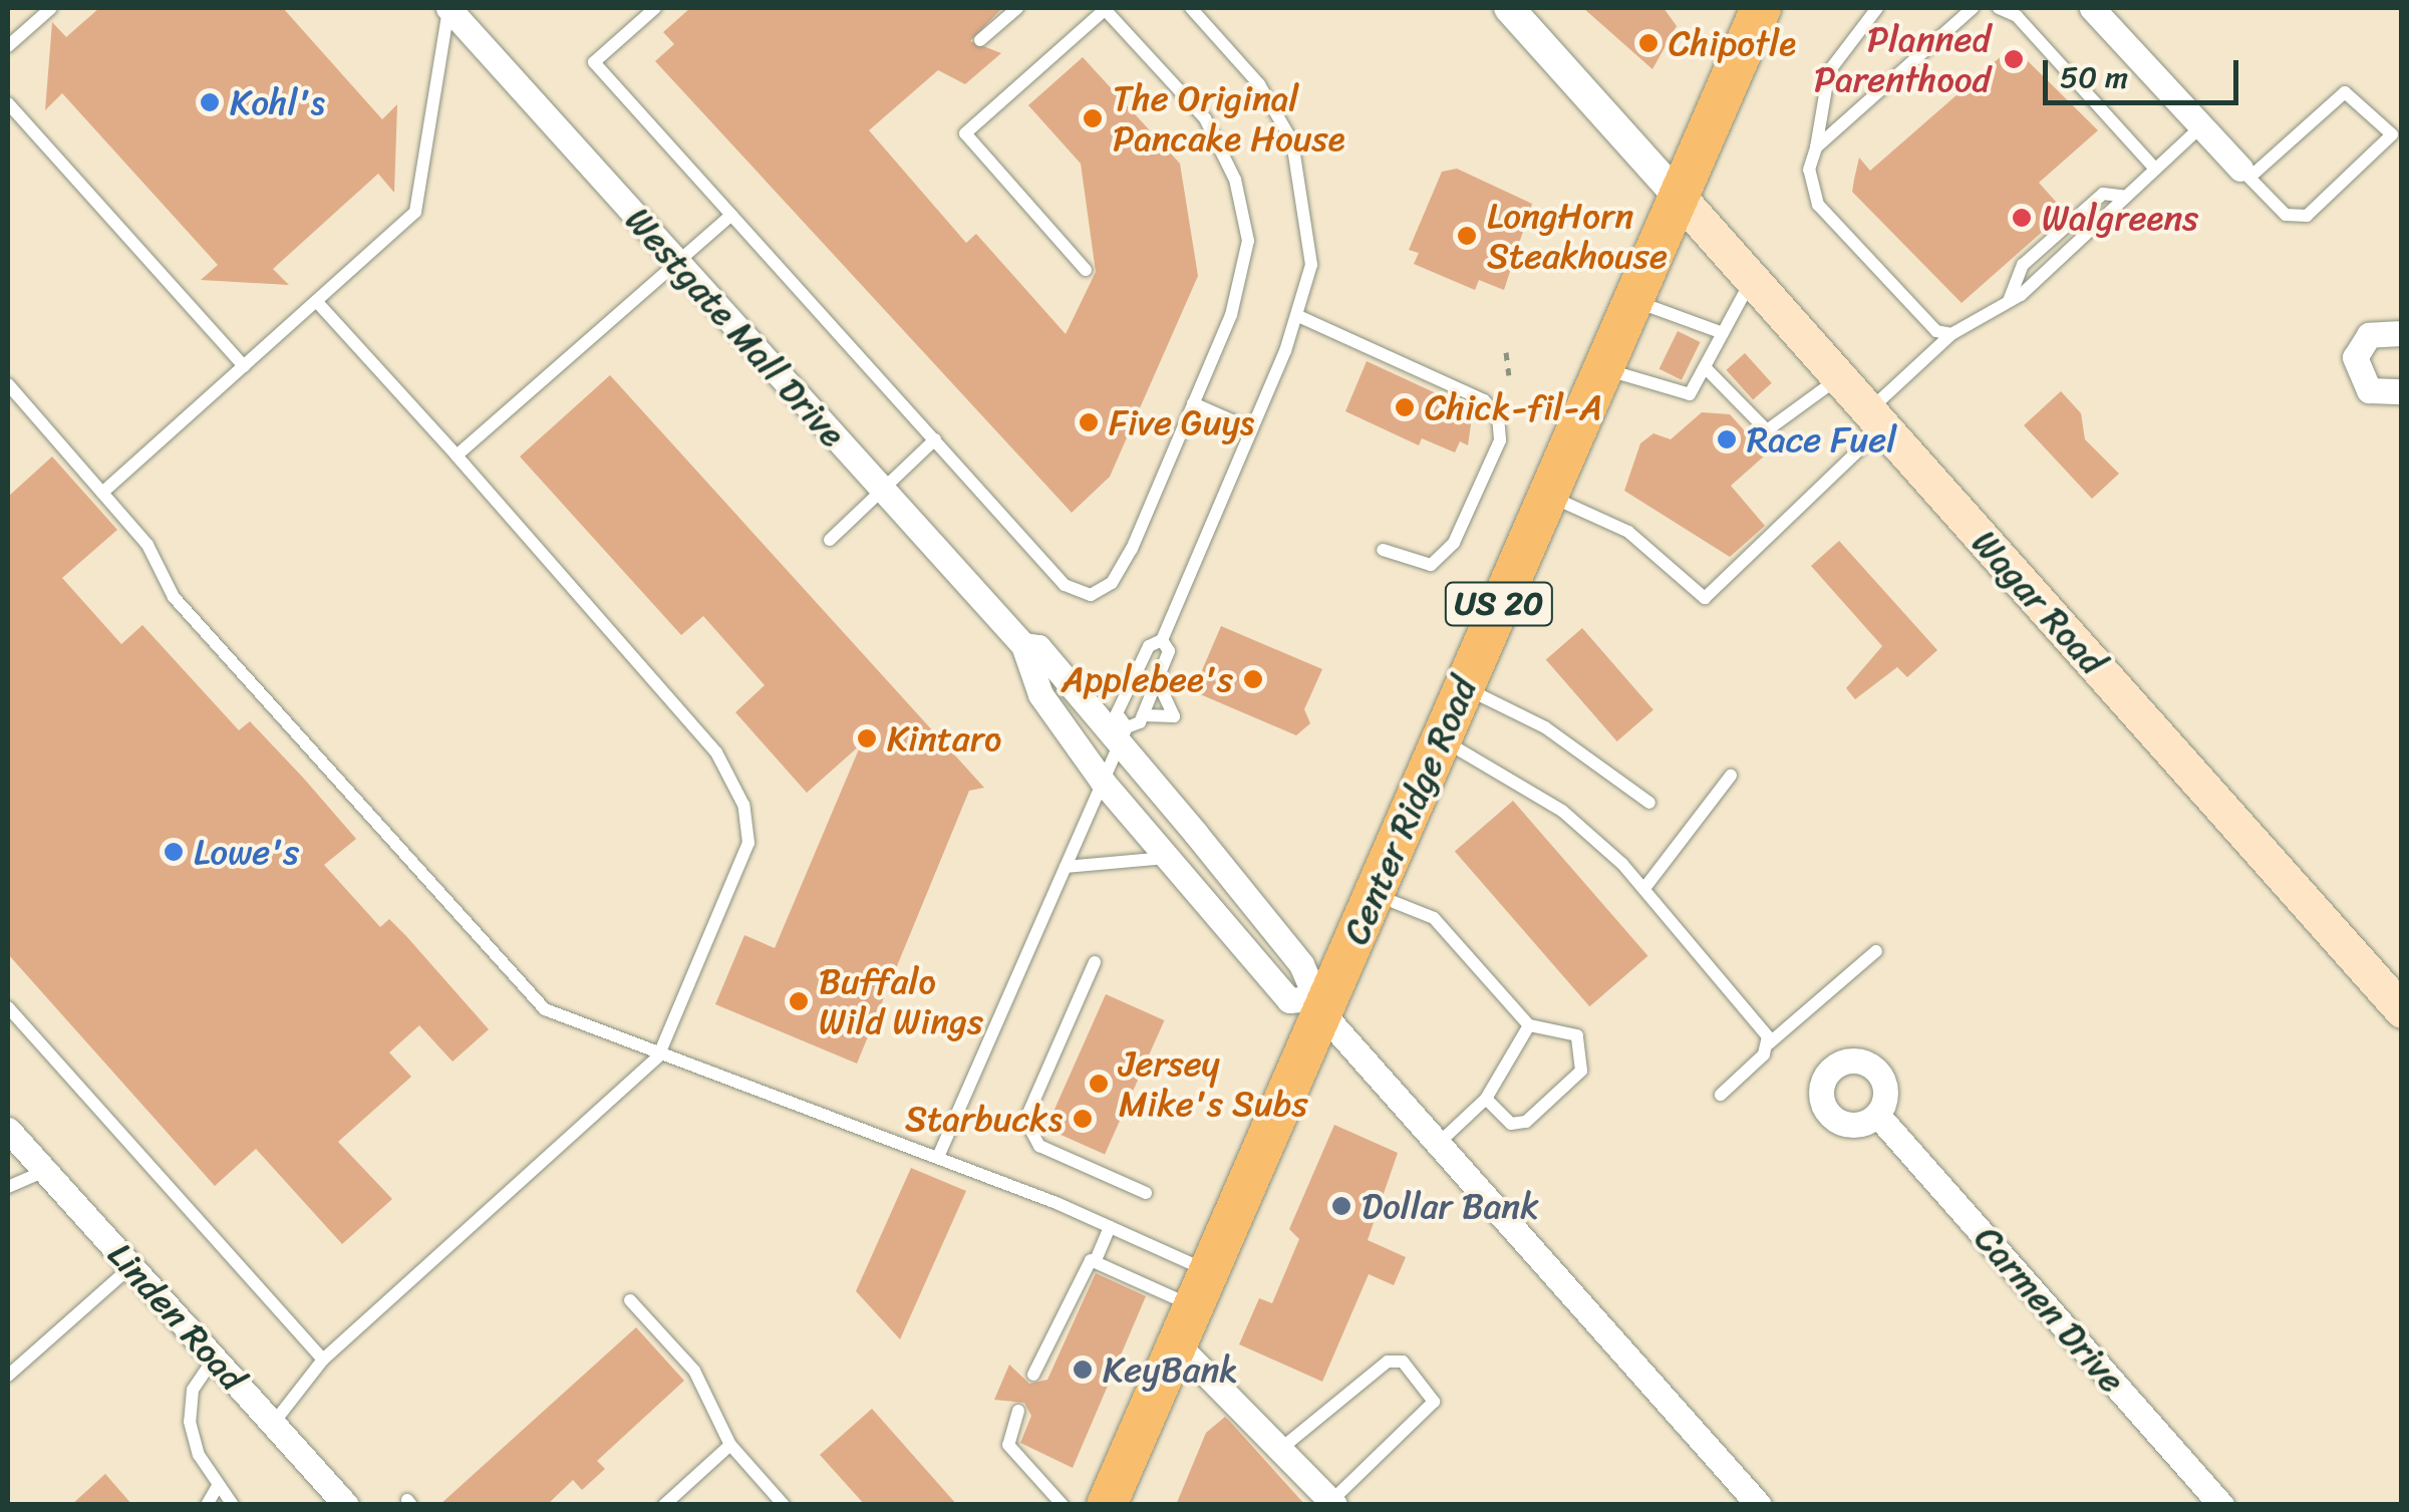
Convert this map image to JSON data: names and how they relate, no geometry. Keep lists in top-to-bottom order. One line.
{"streets":{"main road":["Wagar Road","US 20","Center Ridge Road"],"street":["Westgate Mall Drive","Carmen Drive","Linden Road"]},"crossings":[["Westgate Mall Drive","Center Ridge Road"],["Wagar Road","Center Ridge Road"]],"places":["Chipotle","Planned Parenthood","Kohl's","The Original Pancake House","Walgreens","LongHorn Steakhouse","Chick-fil-A","Five Guys","Race Fuel","Applebee's","Kintaro","Lowe's","Buffalo Wild Wings","Jersey Mike's Subs","Starbucks","Dollar Bank","KeyBank"],"scale_bar":"50 m"}
